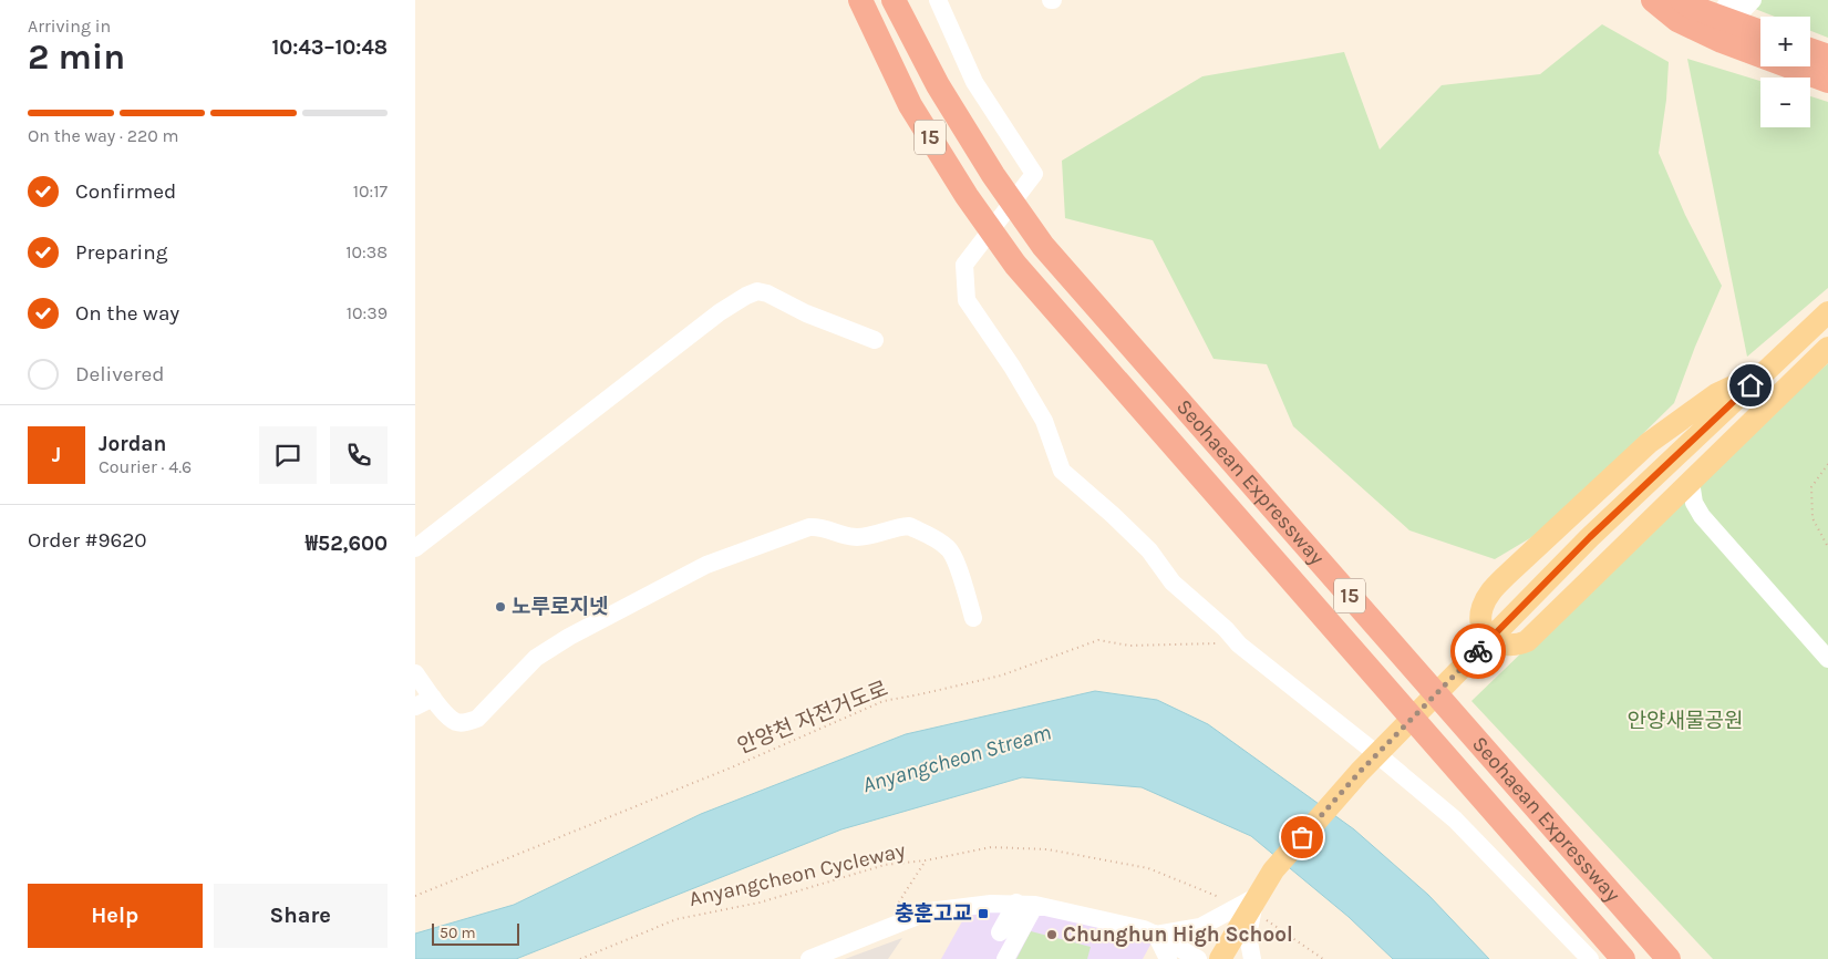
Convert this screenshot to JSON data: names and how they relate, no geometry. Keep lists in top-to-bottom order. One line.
{"streets":{"highway":["15","Seohaean Expressway"],"path":["안양천 자전거도로","Anyangcheon Cycleway"]},"water":["Anyangcheon Stream"],"parks":["안양새물공원"],"places":{"other":["노루로지넷","Chunghun High School"],"transit":["충훈고교"]},"scale_bar":"50 m","page":{"heading":["2 min","Arriving in","10:43–10:48"],"panel":["Jordan","Courier · 4.6","Order #9620","₩52,600"],"map_buttons":["+","−"],"bar":"On the way · 220 m","list":[["Confirmed","10:17"],["Preparing","10:38"],["On the way","10:39"],"Delivered"],"round":"J","buttons":["Help","Share"],"scale":"50 m"}}
